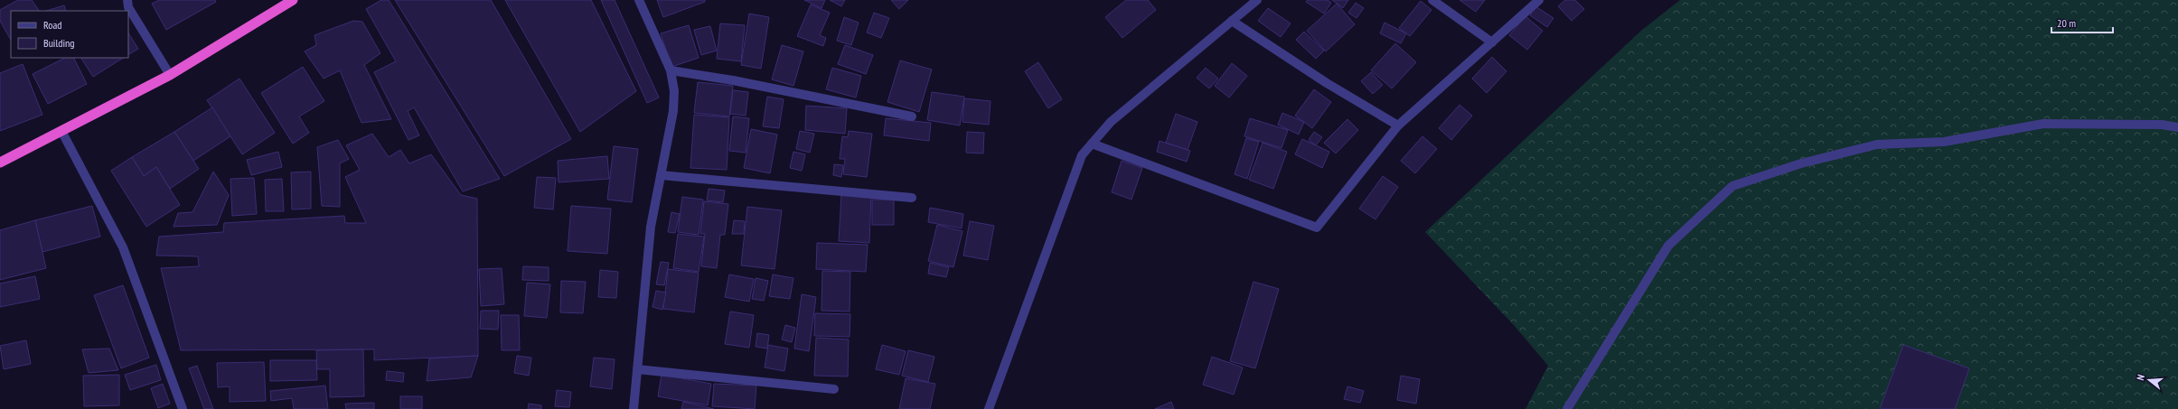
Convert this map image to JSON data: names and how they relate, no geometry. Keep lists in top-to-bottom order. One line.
{"legend":["Road","Building"],"scale_bar":"20 m","north":"left"}
